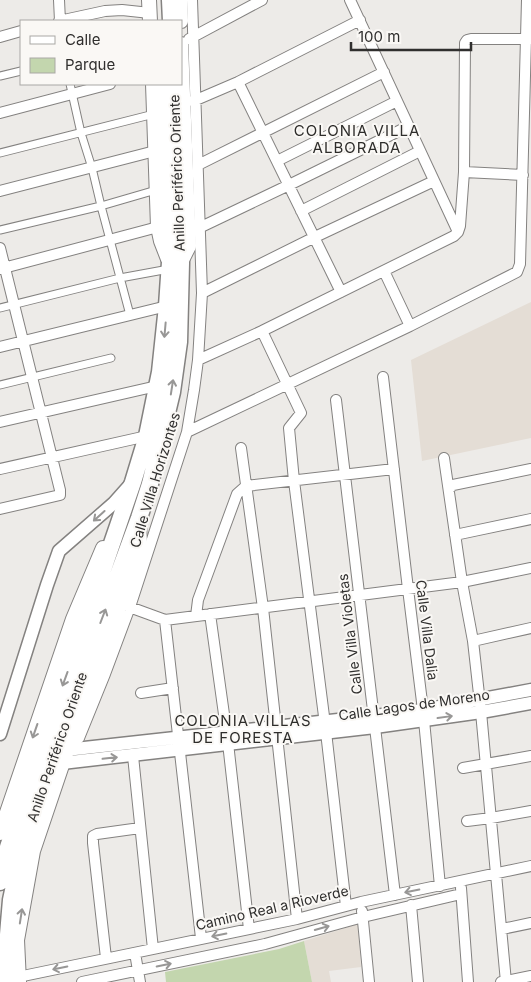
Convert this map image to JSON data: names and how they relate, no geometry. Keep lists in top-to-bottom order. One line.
{"streets":{"highway":["Anillo Periférico Oriente"],"street":["Calle Villa Horizontes","Calle Villa Dalia","Calle Villa Violetas","Calle Lagos de Moreno","Camino Real a Rioverde"]},"crossings":[["Anillo Periférico Oriente","Calle Villa Horizontes"],["Anillo Periférico Oriente","Calle Lagos de Moreno"],["Anillo Periférico Oriente","Camino Real a Rioverde"],["Calle Villa Horizontes","Calle Lagos de Moreno"],["Calle Villa Dalia","Calle Lagos de Moreno"],["Calle Villa Dalia","Camino Real a Rioverde"],["Calle Villa Violetas","Calle Lagos de Moreno"],["Calle Villa Violetas","Camino Real a Rioverde"]],"districts":["COLONIA VILLA ALBORADA","COLONIA VILLAS DE FORESTA"],"legend":["Calle","Parque"],"scale_bar":"100 m"}
